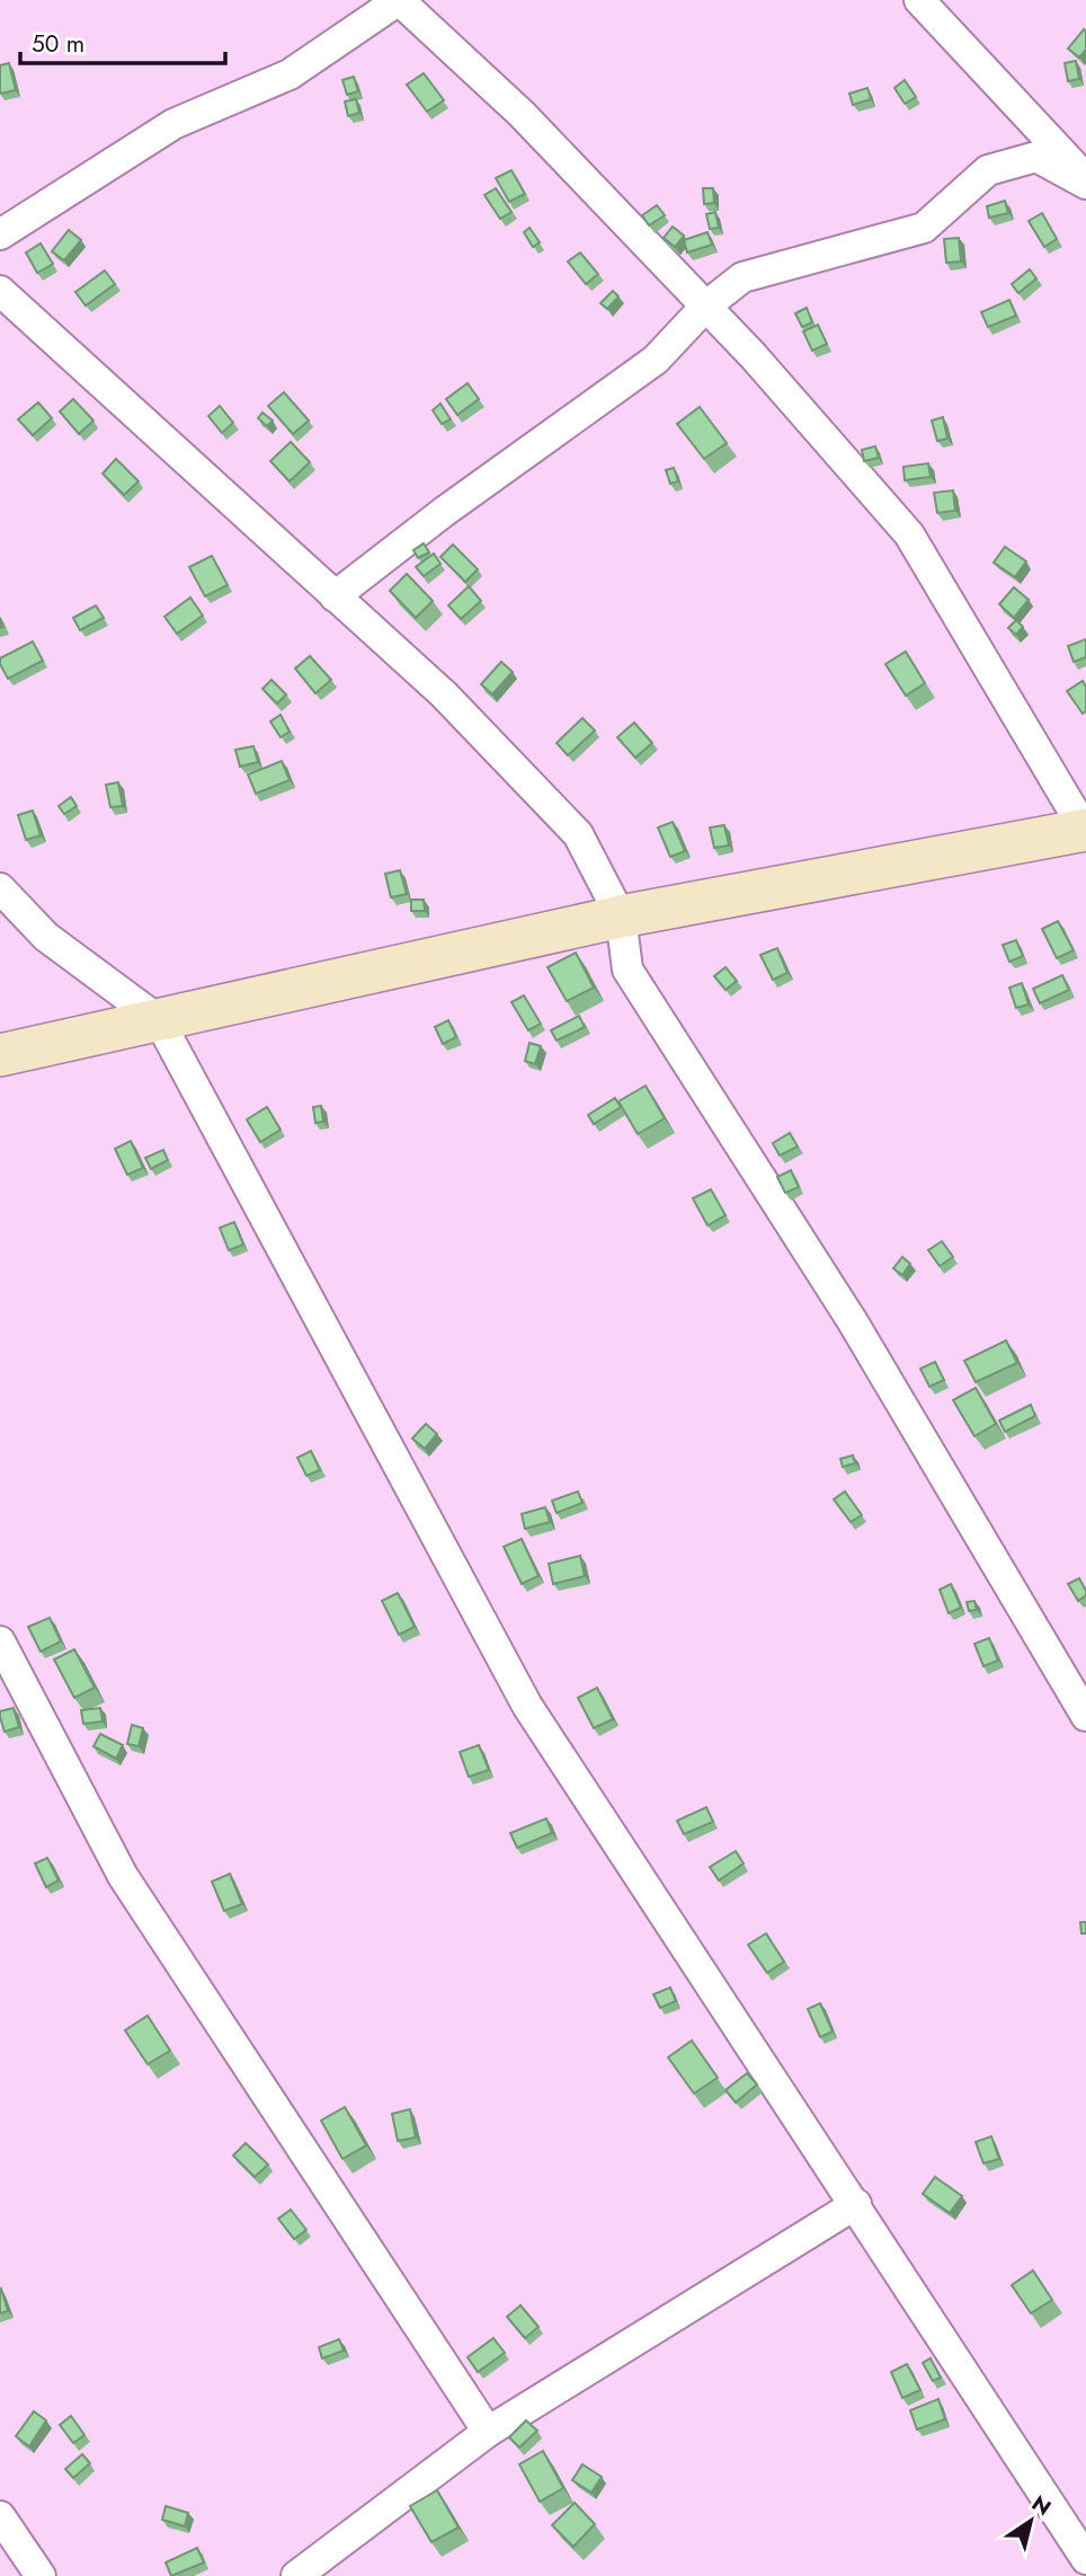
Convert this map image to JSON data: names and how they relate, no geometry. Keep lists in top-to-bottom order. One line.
{"scale_bar":"50 m","north":"top right"}
